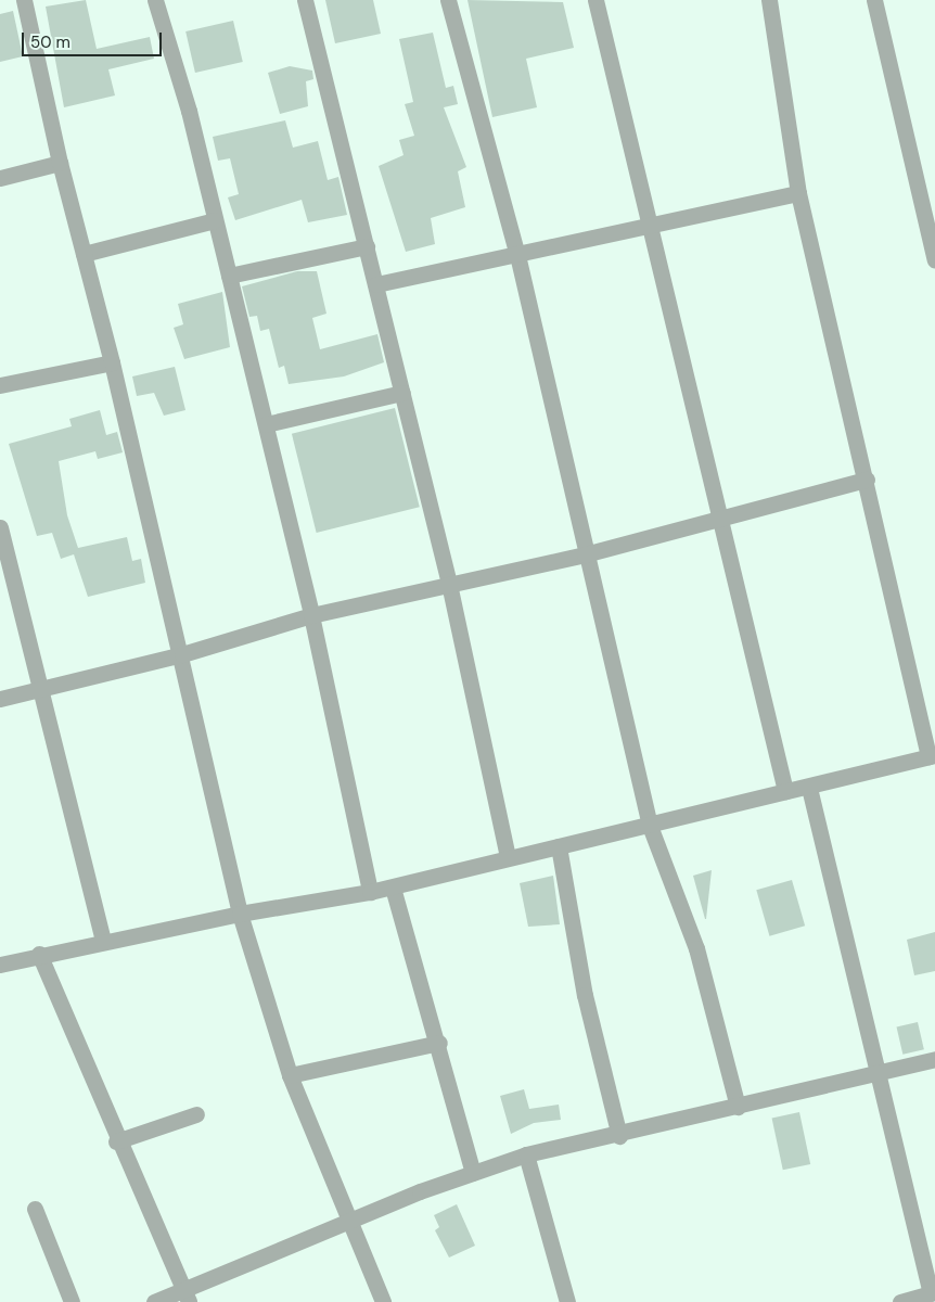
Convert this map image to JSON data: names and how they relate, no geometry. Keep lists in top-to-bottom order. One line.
{"scale_bar":"50 m"}
